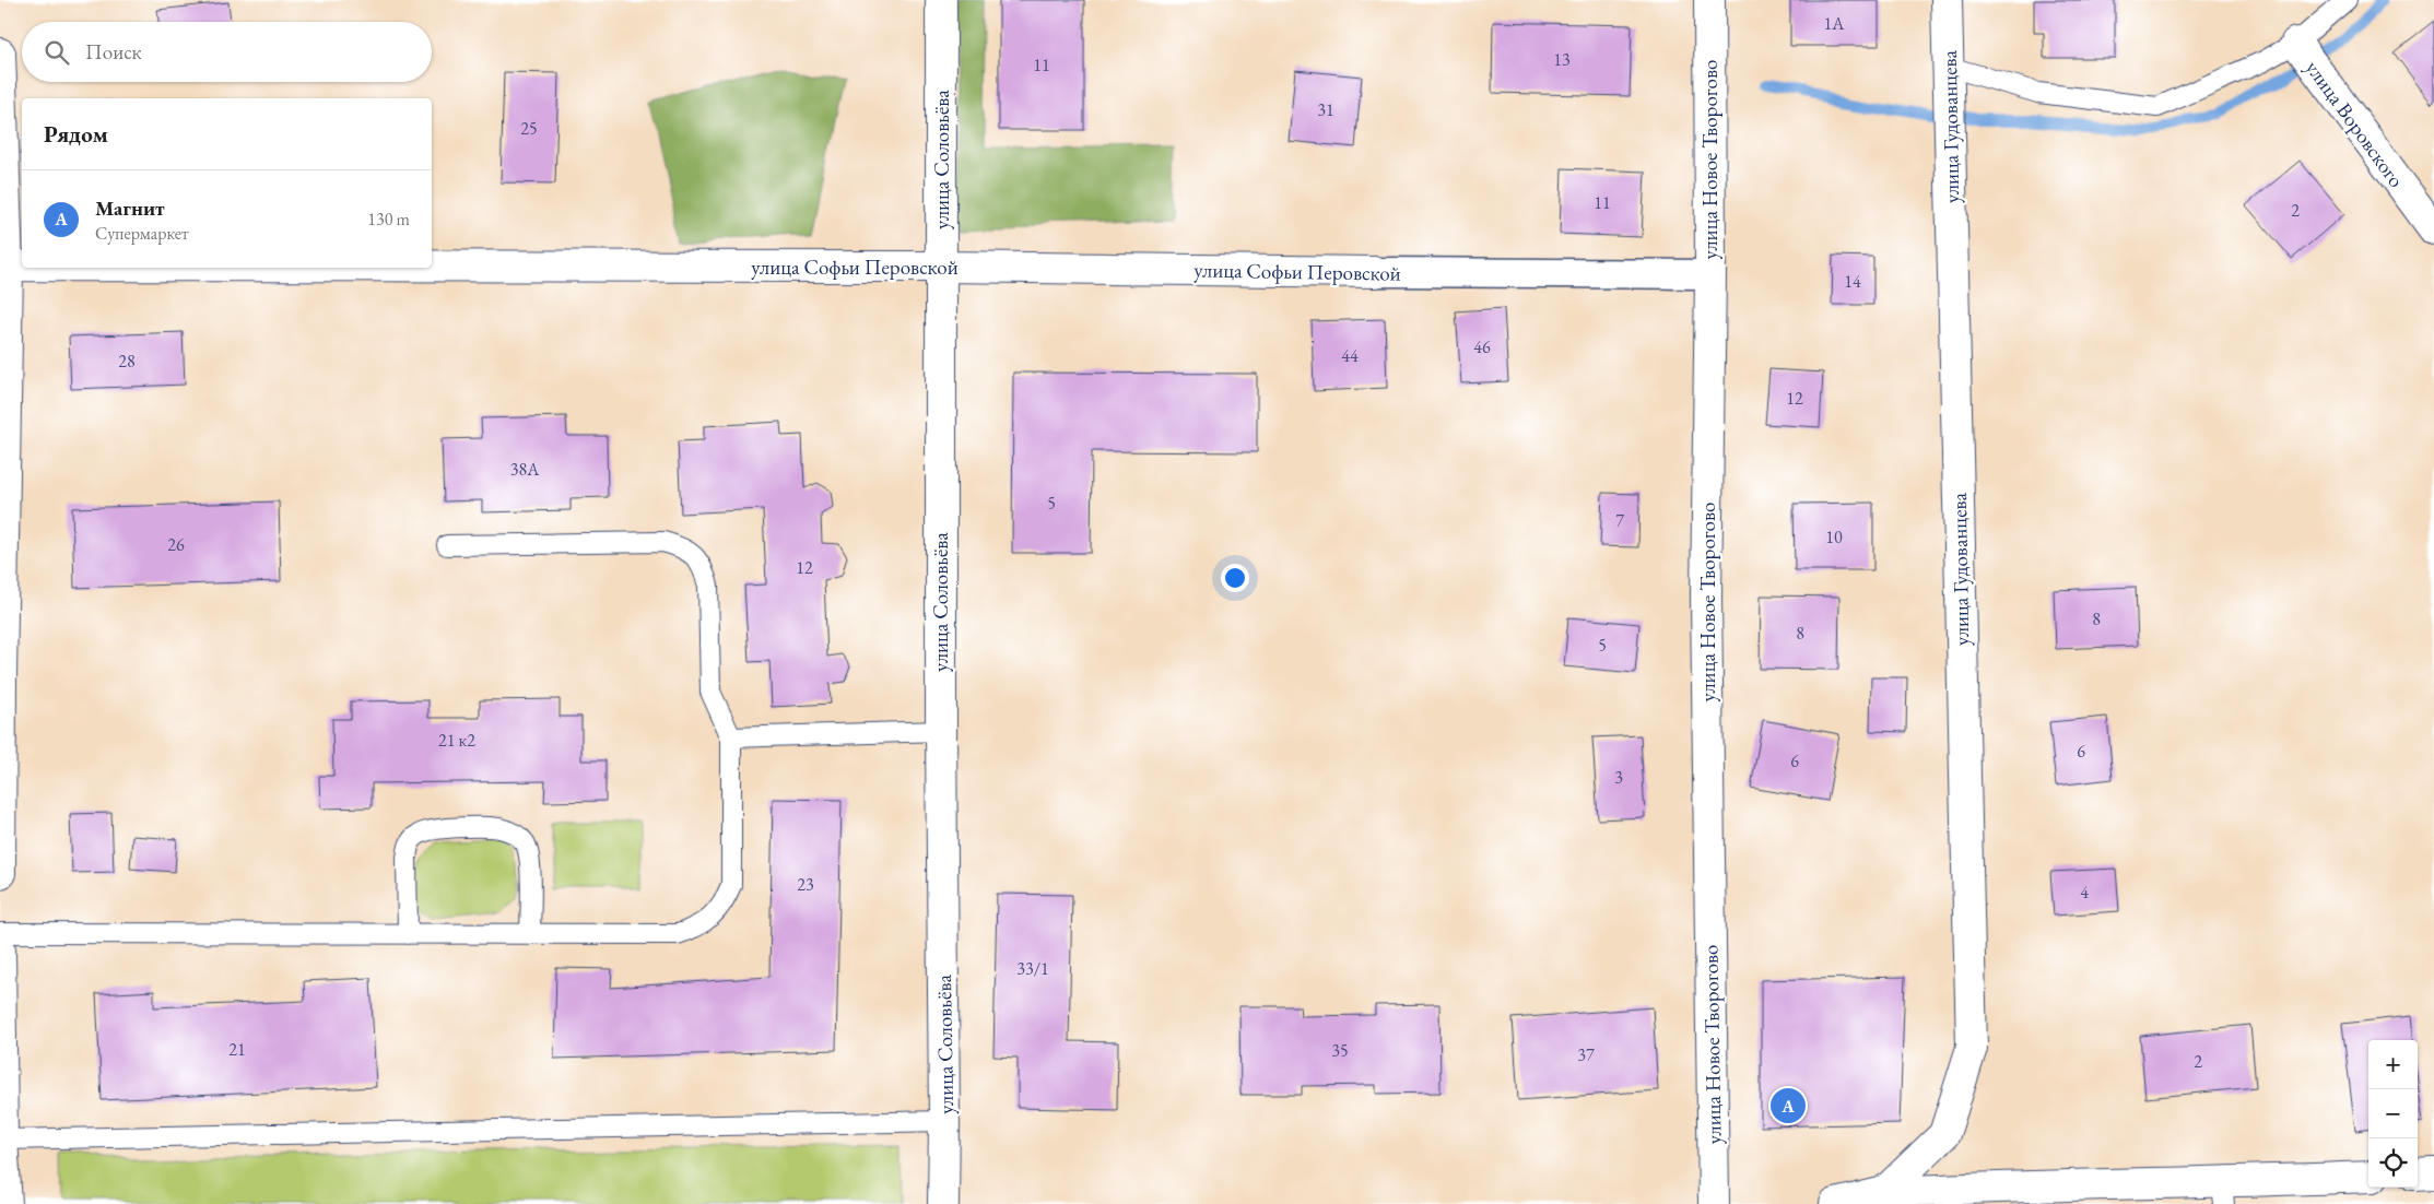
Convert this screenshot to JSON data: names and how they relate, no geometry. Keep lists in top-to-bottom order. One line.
{"streets":{"street":["улица Воровского","улица Гудованцева","улица Соловьёва","улица Новое Творогово","улица Софьи Перовской"]},"crossings":[["улица Соловьёва","улица Софьи Перовской"],["улица Новое Творогово","улица Софьи Перовской"]],"house_numbers":["1А","13","11","31","25","11","2","14","46","44","28","12","38А","5","7","10","26","12","8","8","5","21 к2","6","6","3","23","4","33/1","21","35","37","2"],"page":{"search":"Поиск","heading":"Рядом","list":[{"mark":"A","name":"Магнит","note":"Супермаркет","value":"130 m"}],"map_buttons":["+","−"],"pins":"A"}}
